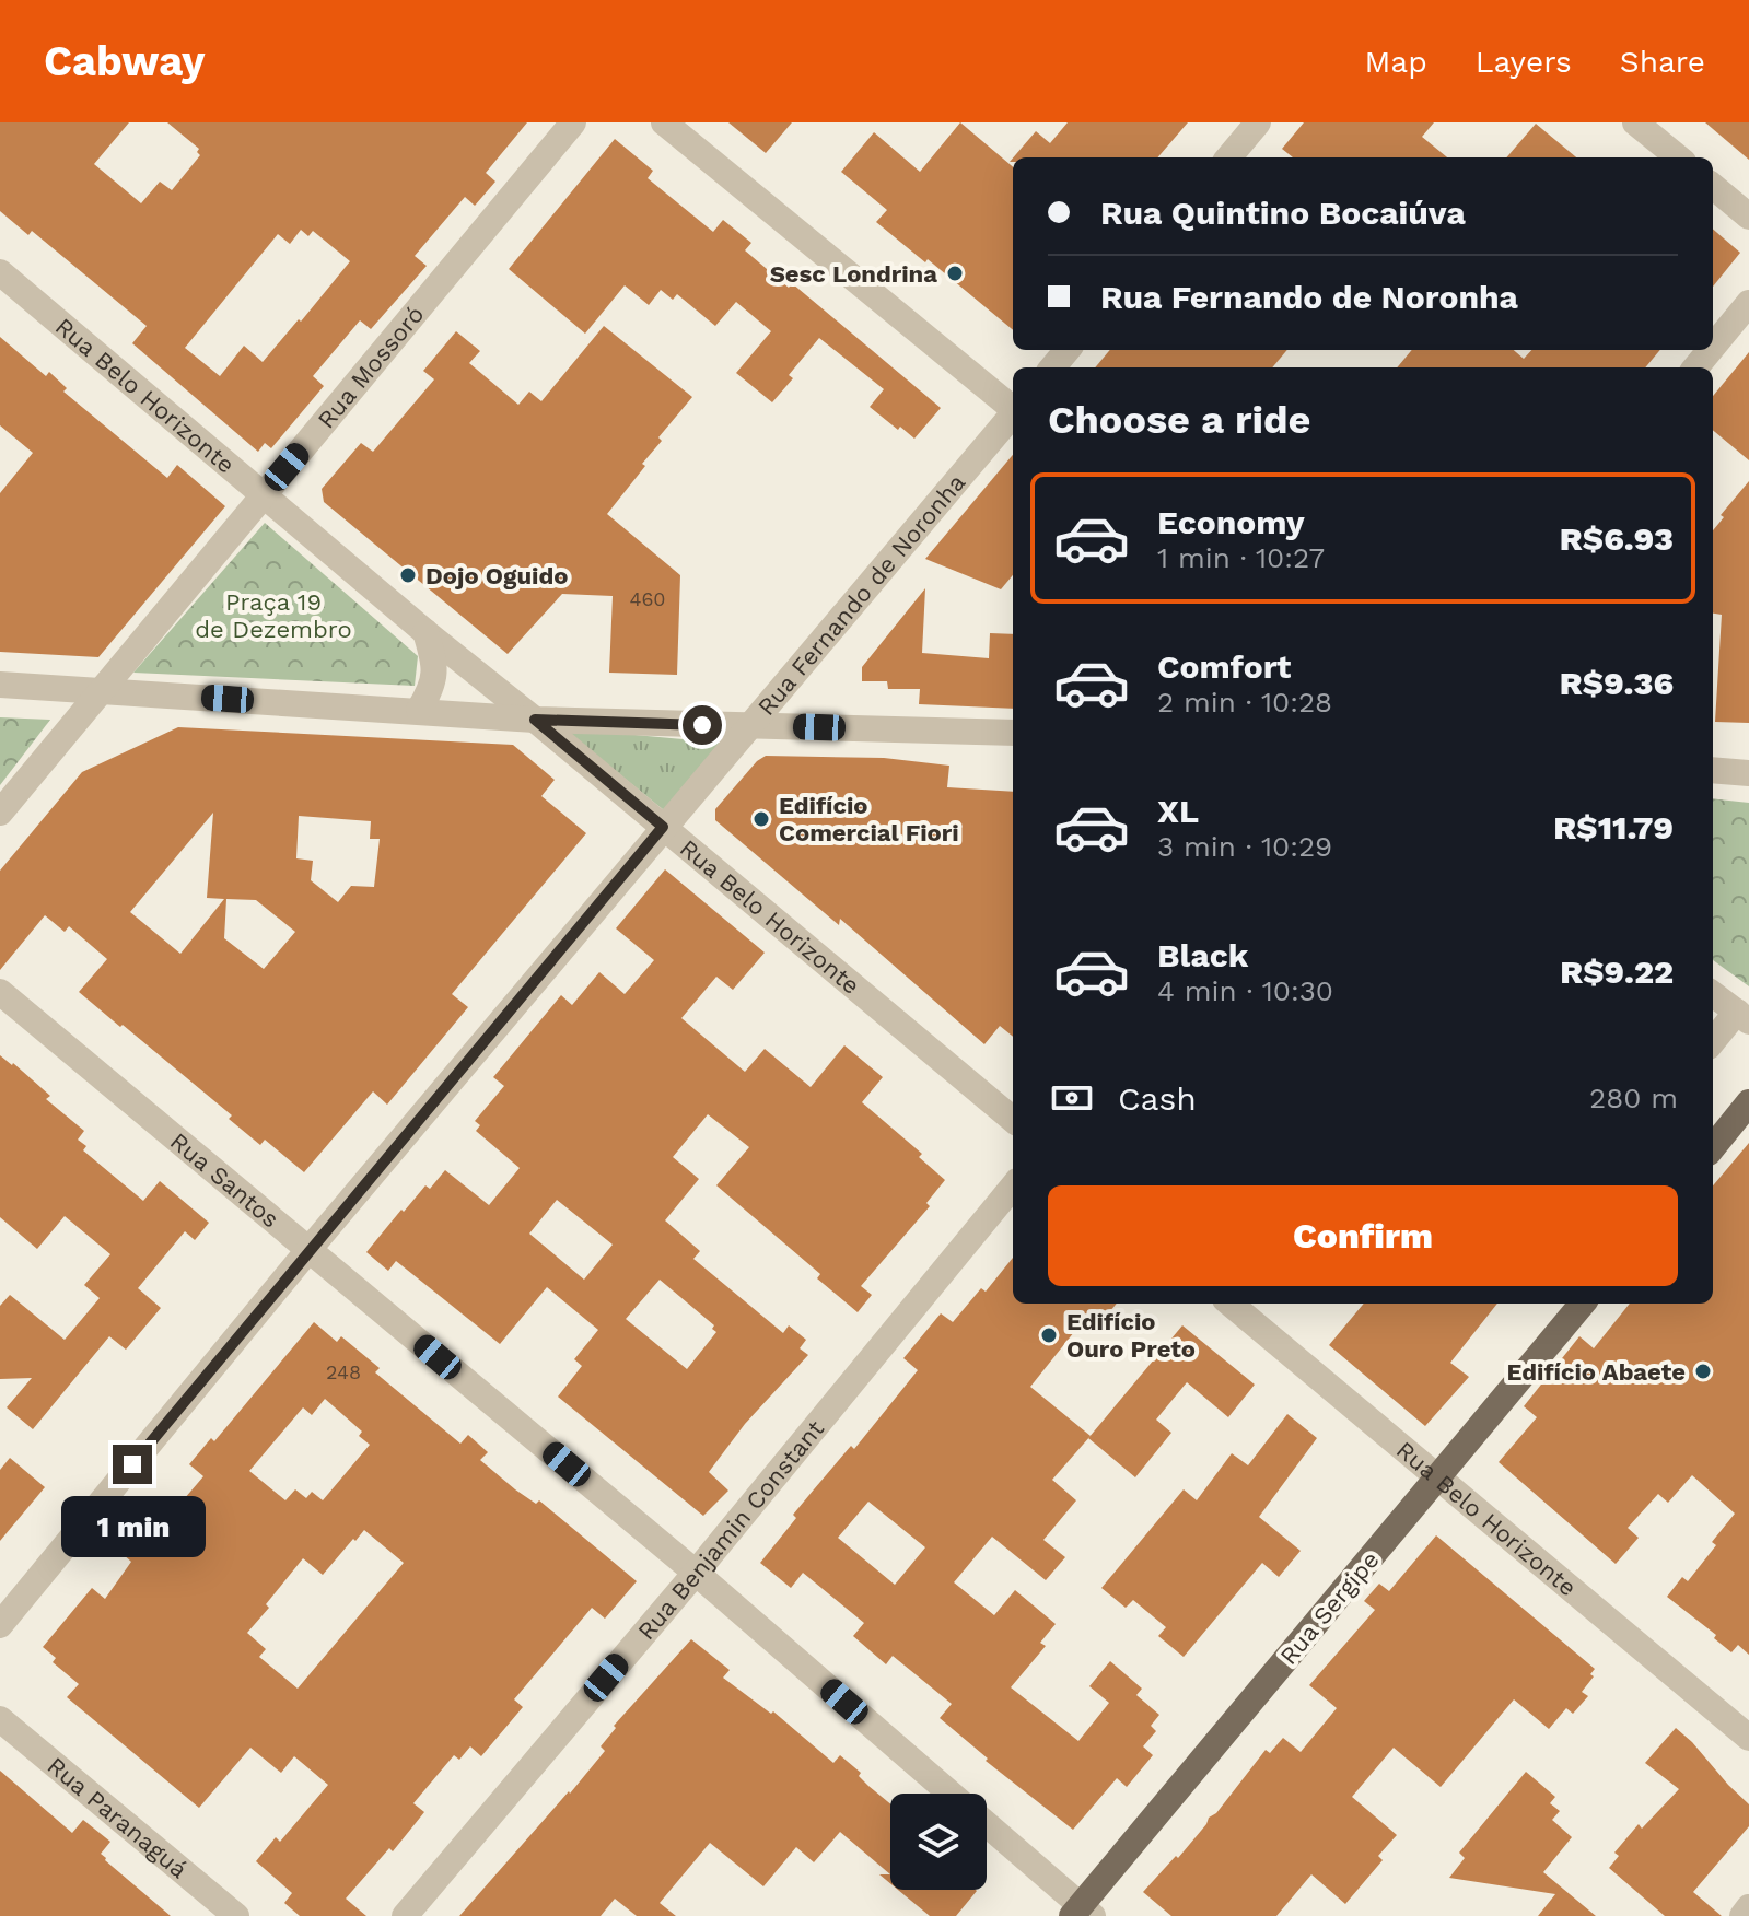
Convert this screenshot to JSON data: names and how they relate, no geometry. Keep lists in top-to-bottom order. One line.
{"streets":{"main road":["Rua Sergipe"],"street":["Rua Mossoró","Rua Belo Horizonte","Rua Fernando de Noronha","Rua Santos","Rua Benjamin Constant","Rua Paranaguá"]},"crossings":[["Rua Mossoró","Rua Belo Horizonte"],["Rua Belo Horizonte","Rua Fernando de Noronha"],["Rua Belo Horizonte","Rua Sergipe"],["Rua Fernando de Noronha","Rua Santos"],["Rua Santos","Rua Benjamin Constant"],["Rua Santos","Rua Sergipe"]],"parks":["Praça 19 de Dezembro"],"places":["Sesc Londrina","Dojo Oguido","Edifício Comercial Fiori","Edifício Ouro Preto","Edifício Abaete"],"house_numbers":["460","248"],"page":{"header":"Cabway","nav":["Map","Layers","Share"],"banner":["Rua Quintino Bocaiúva","Rua Fernando de Noronha"],"heading":"Choose a ride","list":[{"name":"Economy","note":"1 min · 10:27","value":"R$6.93"},{"name":"Comfort","note":"2 min · 10:28","value":"R$9.36"},{"name":"XL","note":"3 min · 10:29","value":"R$11.79"},{"name":"Black","note":"4 min · 10:30","value":"R$9.22"}],"pay":["Cash","280 m"],"buttons":"Confirm","bubble":"1 min"}}
